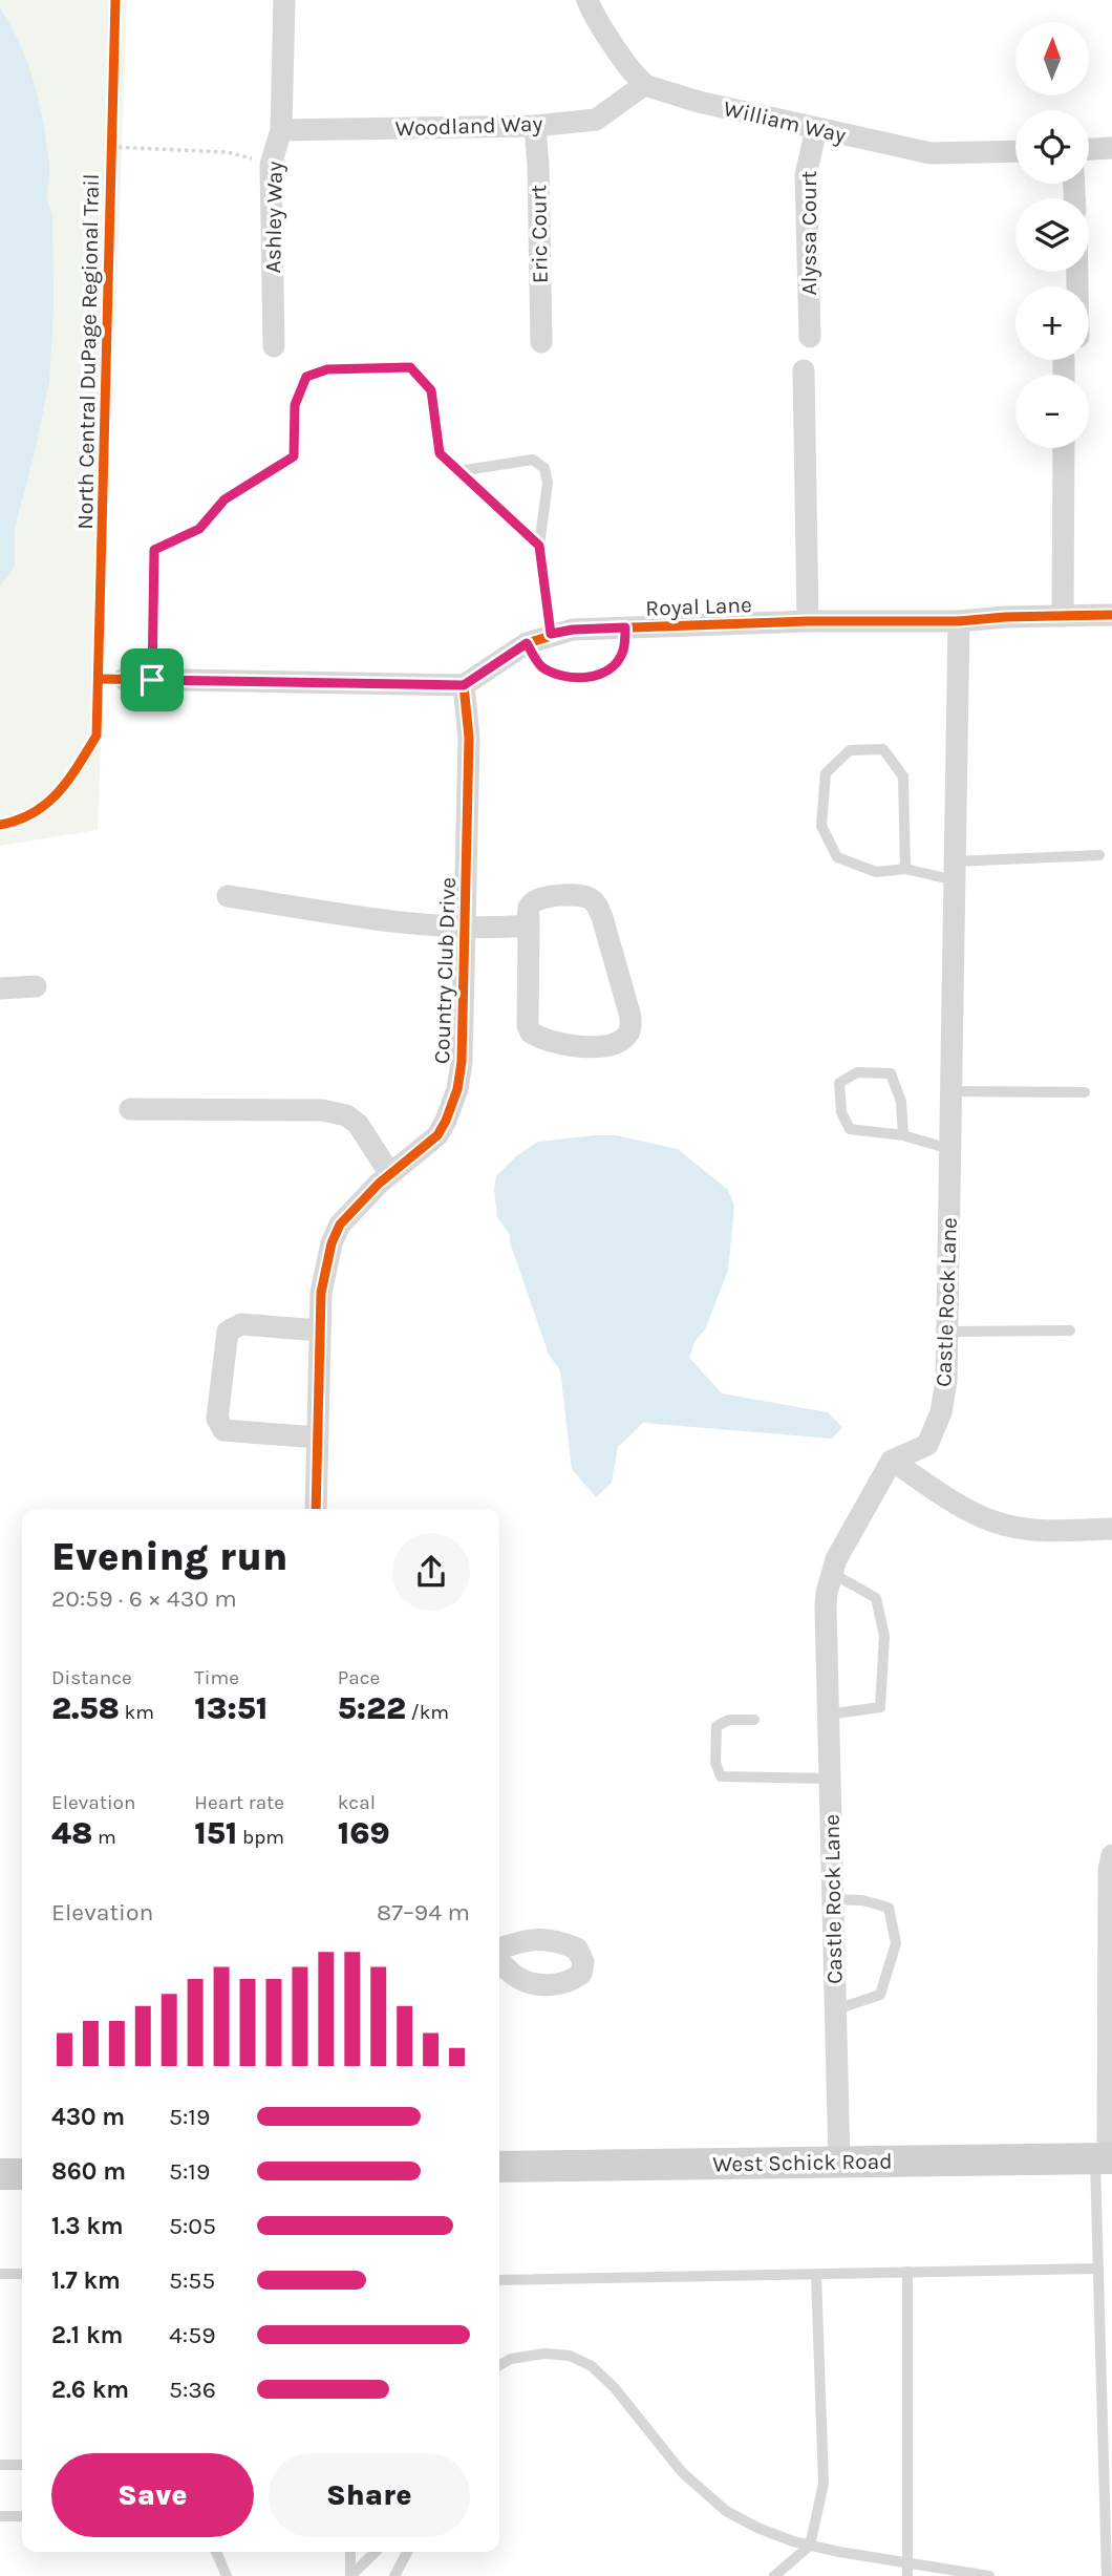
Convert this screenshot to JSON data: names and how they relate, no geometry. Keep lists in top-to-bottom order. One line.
{"streets":{"street":["William Way","Woodland Way","Ashley Way","Alyssa Court","Eric Court","Royal Lane","Country Club Drive","Castle Rock Lane","West Schick Road"],"cycle path":["North Central DuPage Regional Trail"]},"crossings":[["William Way","Woodland Way"],["William Way","Alyssa Court"],["Woodland Way","Ashley Way"],["Woodland Way","Eric Court"],["Royal Lane","Country Club Drive"],["Royal Lane","Castle Rock Lane"],["Castle Rock Lane","West Schick Road"]],"north":"top","page":{"map_buttons":["+","−"],"heading":["Evening run","20:59 · 6 × 430 m"],"stats":[["Distance","2.58 km"],["Time","13:51"],["Pace","5:22 /km"],["Elevation","48 m"],["Heart rate","151 bpm"],["kcal","169"]],"chart":["Elevation","87–94 m"],"list":[{"name":"430 m","note":"5:19"},{"name":"860 m","note":"5:19"},{"name":"1.3 km","note":"5:05"},{"name":"1.7 km","note":"5:55"},{"name":"2.1 km","note":"4:59"},{"name":"2.6 km","note":"5:36"}],"buttons":["Save","Share"]}}
